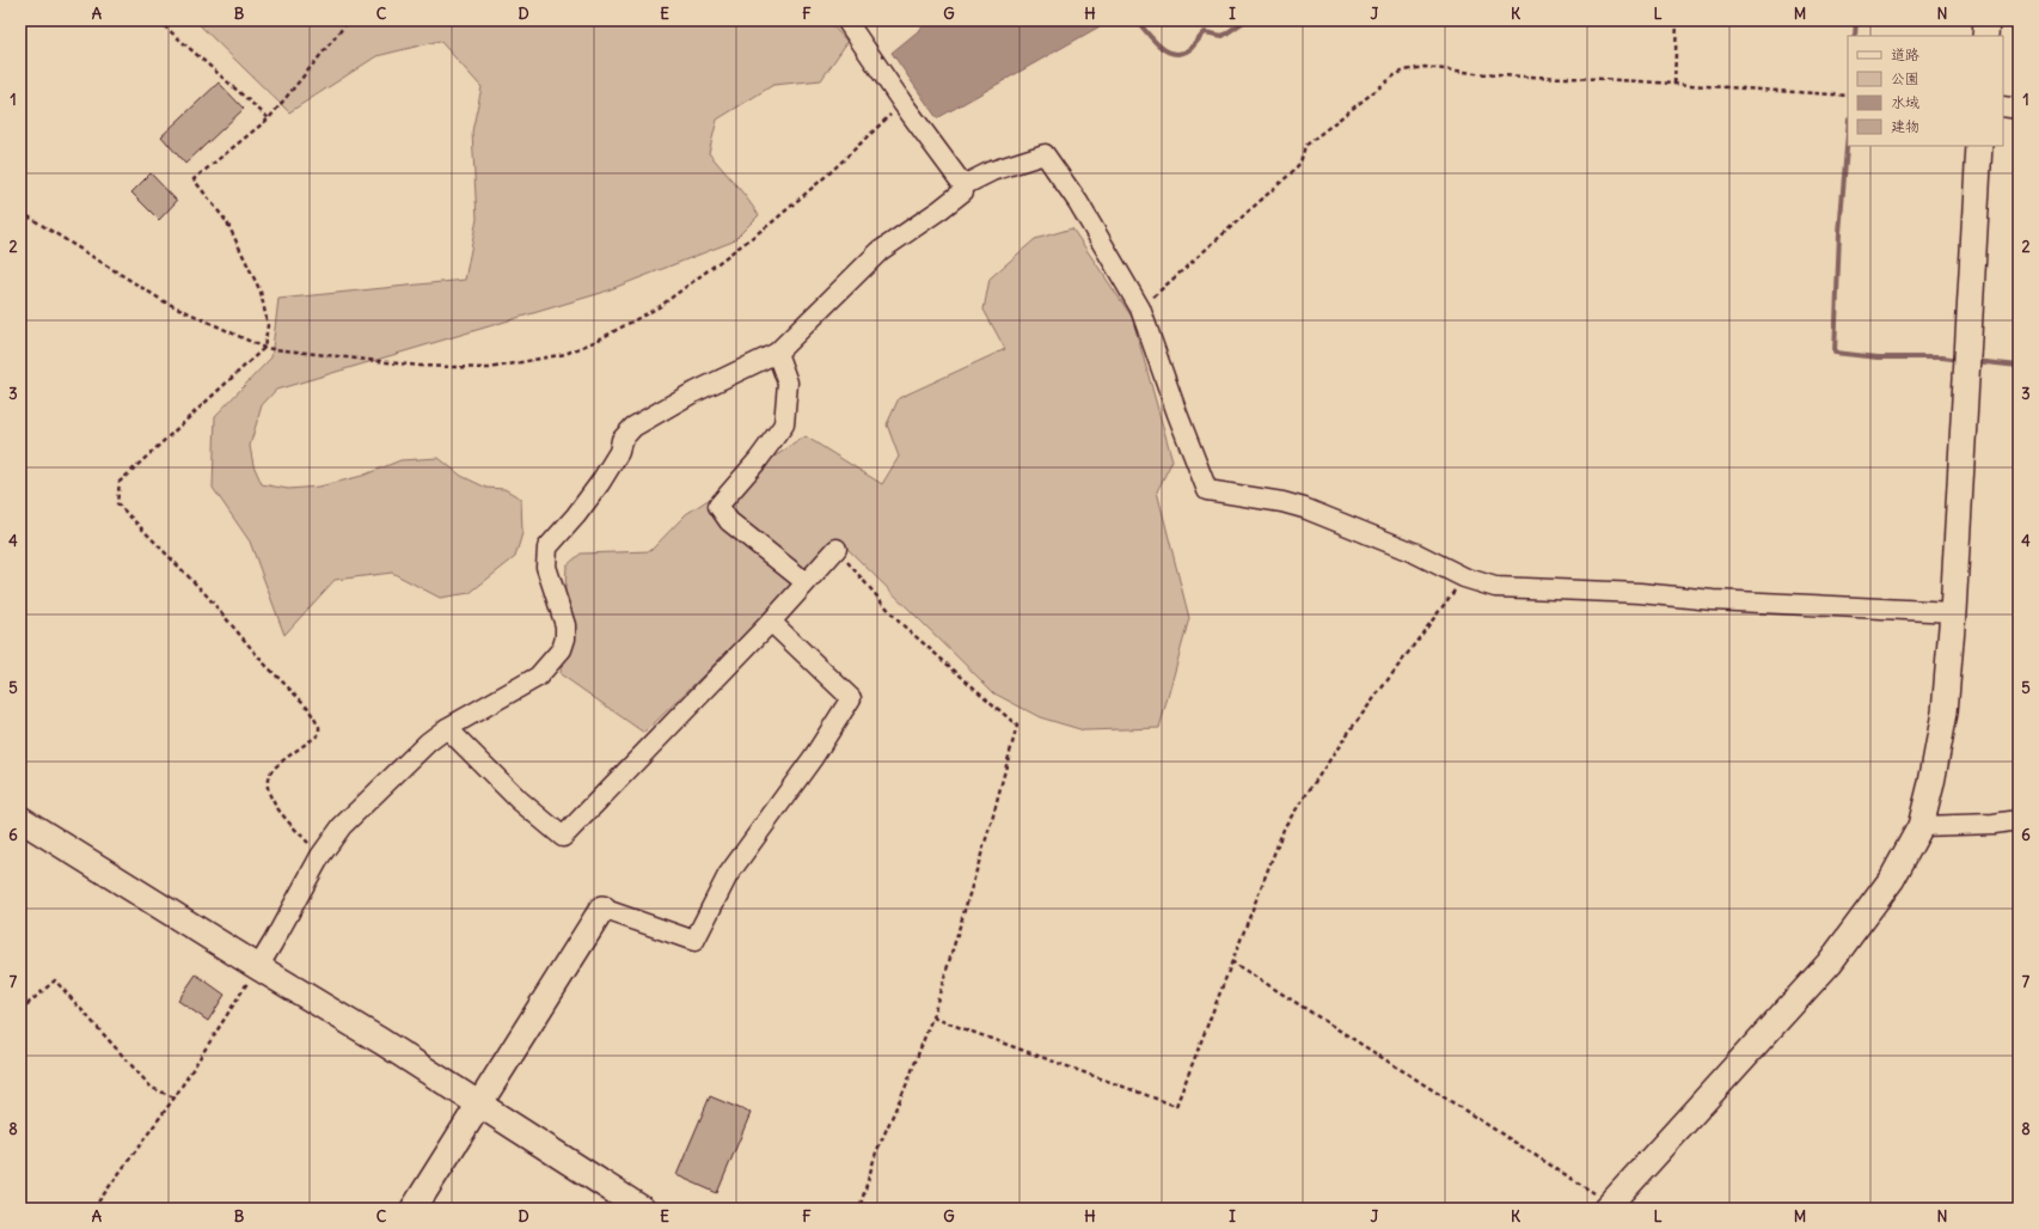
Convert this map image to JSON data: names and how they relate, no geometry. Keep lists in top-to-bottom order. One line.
{"legend":["道路","公園","水域","建物"],"grid":{"columns":["A","B","C","D","E","F","G","H","I","J","K","L","M","N"],"rows":["1","2","3","4","5","6","7","8"]}}
